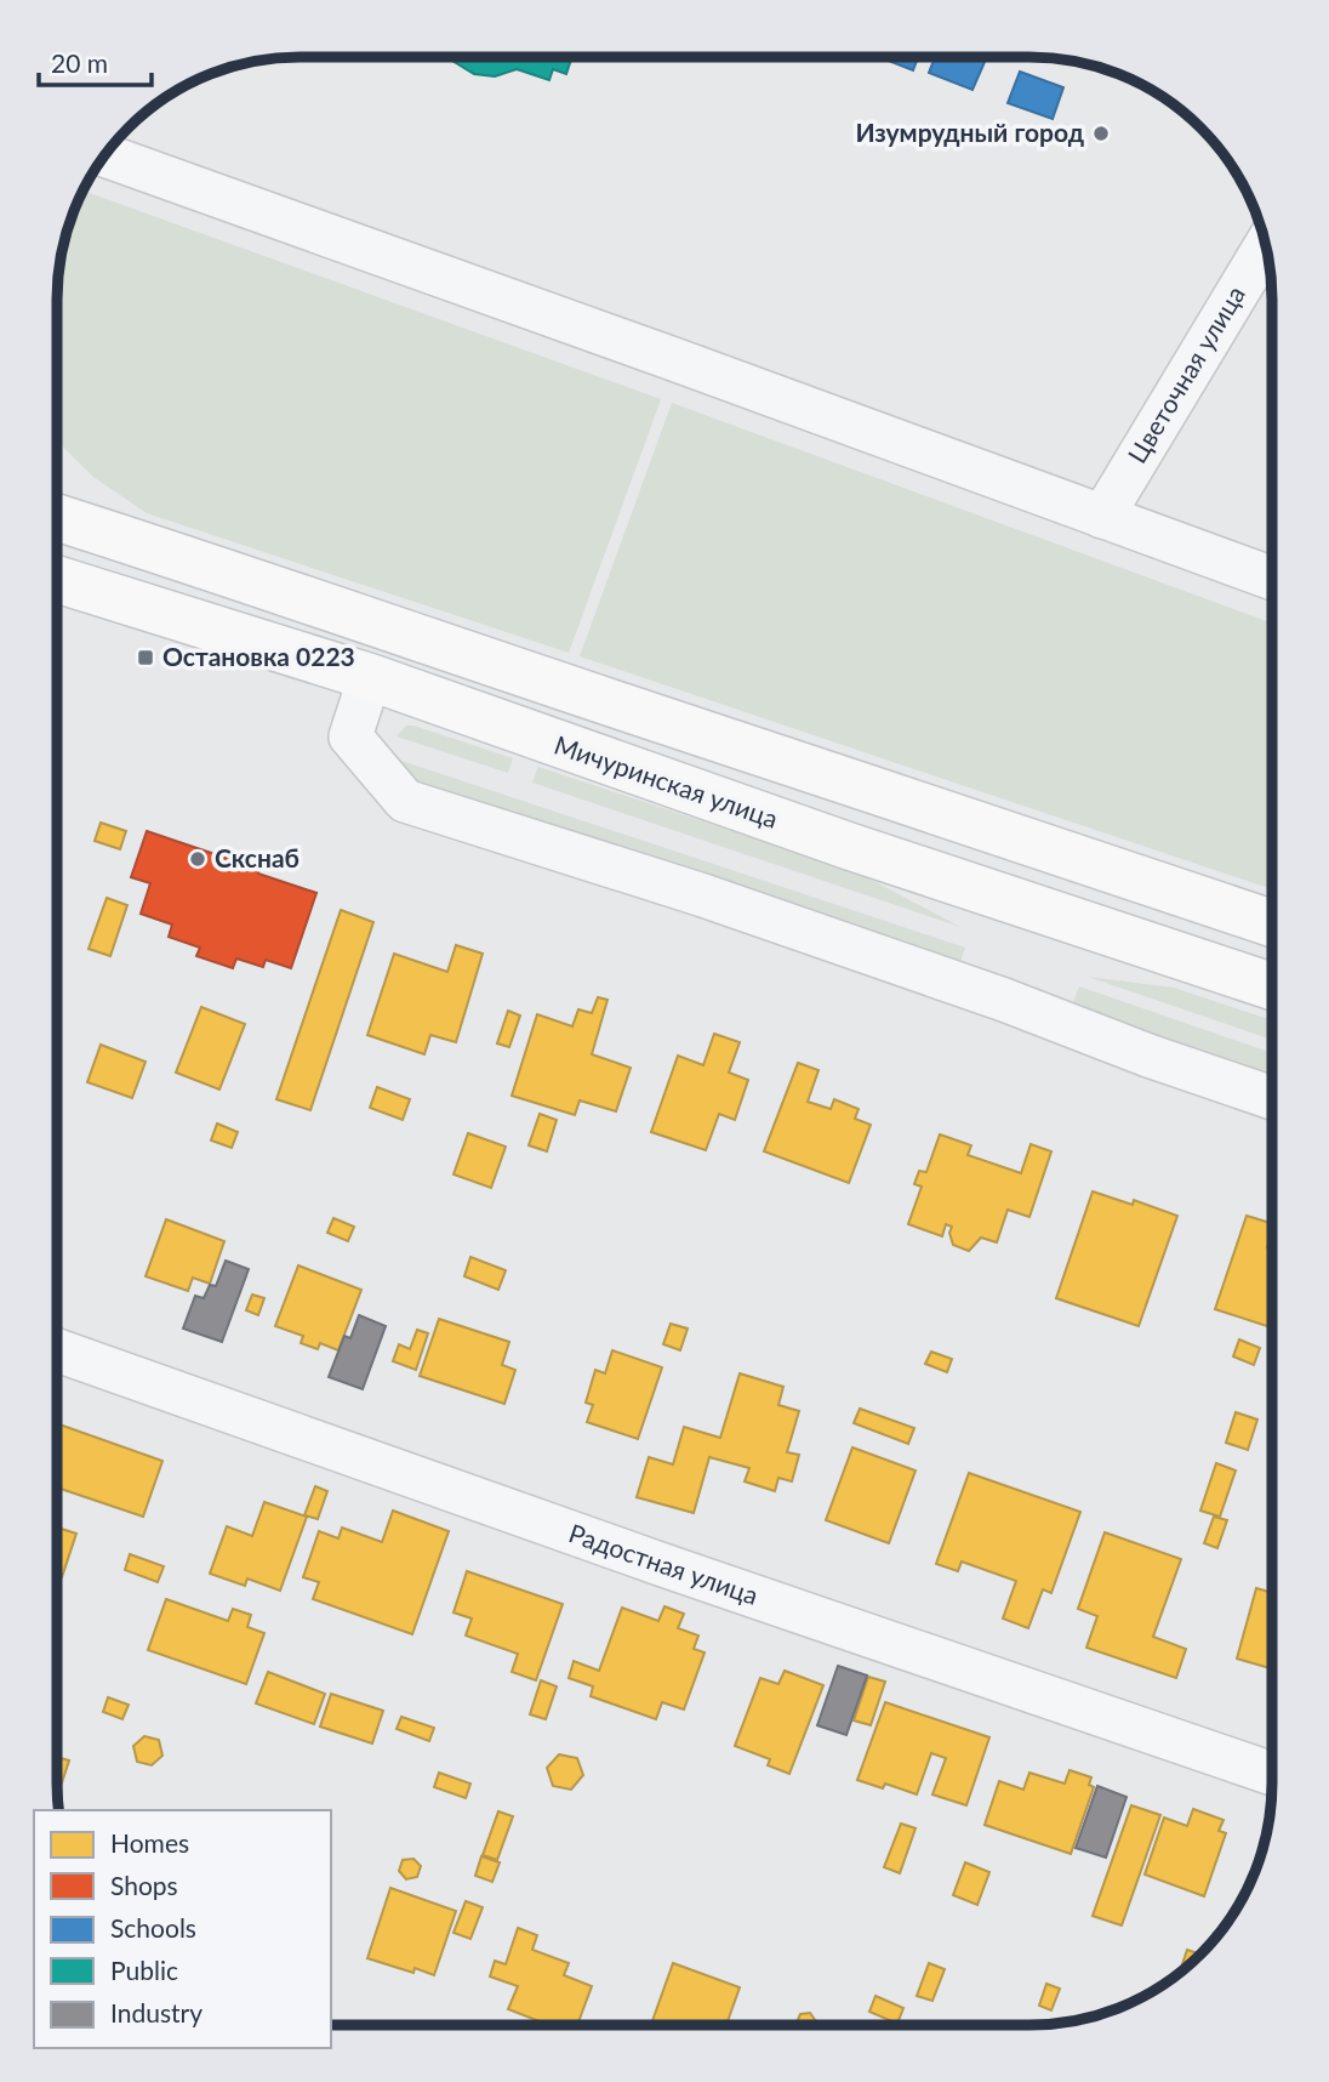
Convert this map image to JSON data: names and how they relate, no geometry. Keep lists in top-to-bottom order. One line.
{"streets":{"main road":["Мичуринская улица"],"street":["Цветочная улица","Радостная улица"]},"places":{"other":["Изумрудный город","Скснаб"],"transit":["Остановка 0223"]},"legend":["Homes","Shops","Schools","Public","Industry"],"scale_bar":"20 m"}
